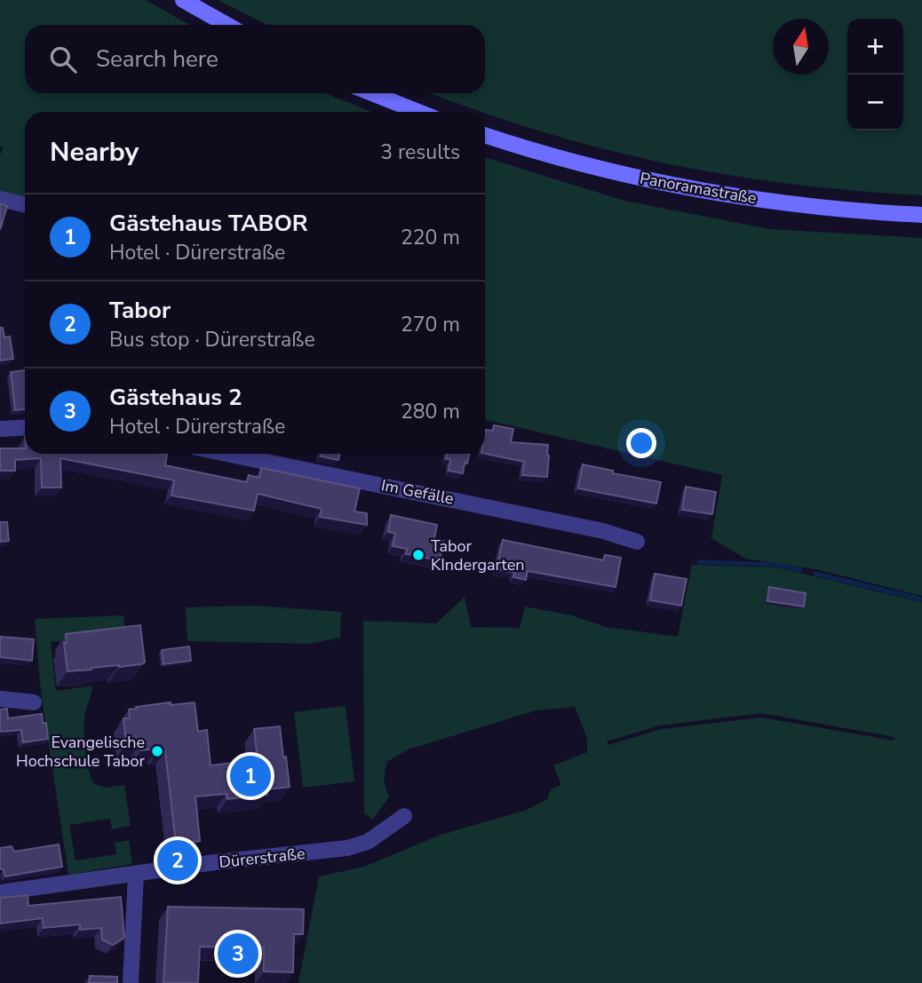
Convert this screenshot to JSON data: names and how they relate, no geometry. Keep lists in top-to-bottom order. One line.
{"streets":{"main road":["Panoramastraße"],"street":["Im Gefälle","Dürerstraße"]},"places":["Tabor KIndergarten","Evangelische Hochschule Tabor"],"north":"top","page":{"map_buttons":["+","−"],"search":"Search here","heading":["Nearby","3 results"],"list":[{"mark":"1","name":"Gästehaus TABOR","note":"Hotel · Dürerstraße","value":"220 m"},{"mark":"2","name":"Tabor","note":"Bus stop · Dürerstraße","value":"270 m"},{"mark":"3","name":"Gästehaus 2","note":"Hotel · Dürerstraße","value":"280 m"}],"pins":["1","2","3"]}}
